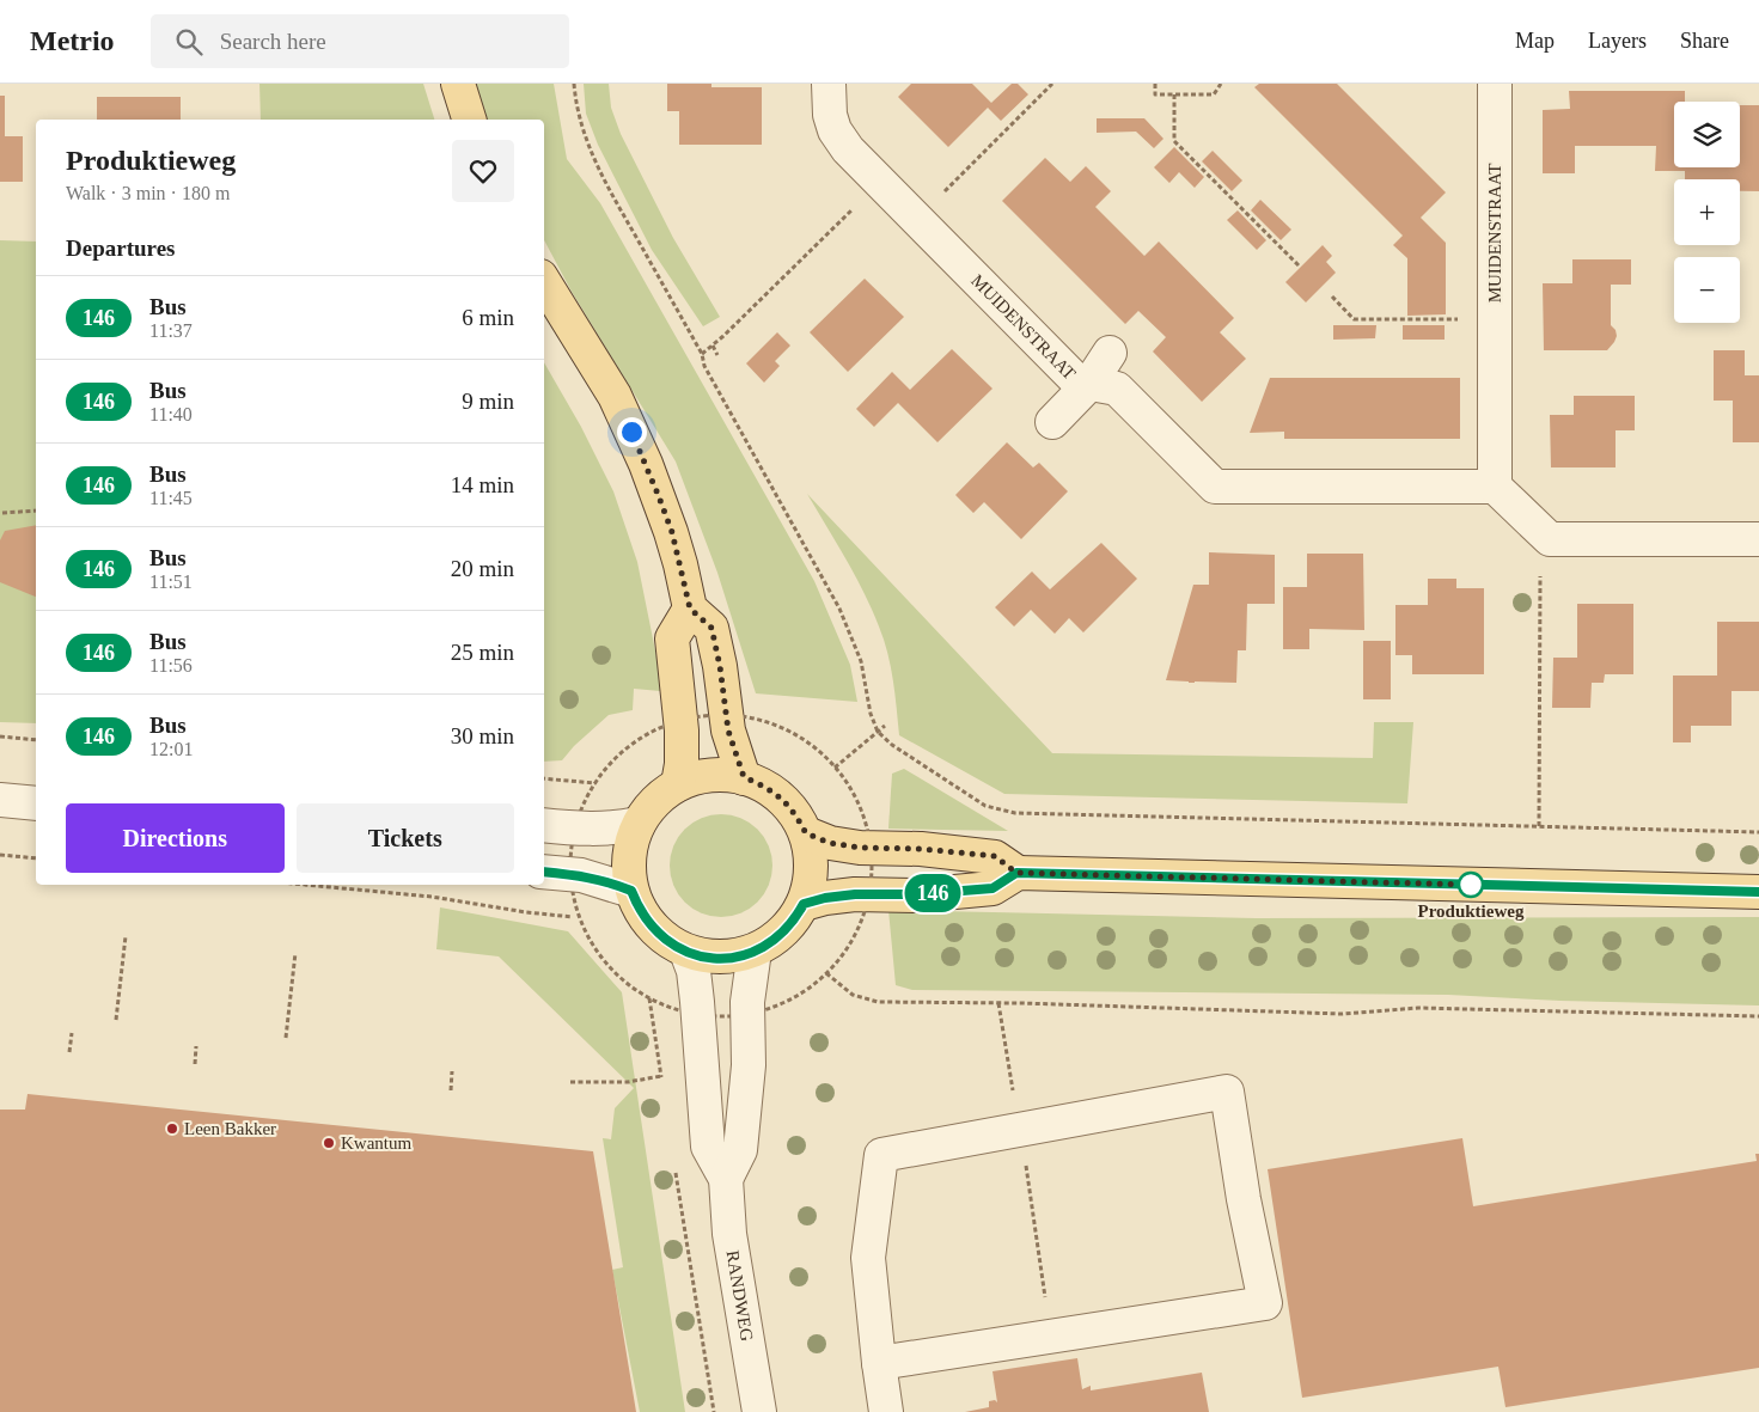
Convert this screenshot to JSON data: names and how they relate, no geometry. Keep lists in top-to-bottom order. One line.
{"streets":{"street":["MUIDENSTRAAT","RANDWEG"]},"places":["Produktieweg","Leen Bakker","Kwantum"],"lines":["bus line 146"],"page":{"header":"Metrio","search":"Search here","nav":["Map","Layers","Share"],"on_map":"146","map_buttons":["+","−"],"heading":[["Produktieweg","Walk · 3 min · 180 m"],"Departures"],"list":[{"mark":"146","name":"Bus","note":"11:37","value":"6 min"},{"mark":"146","name":"Bus","note":"11:40","value":"9 min"},{"mark":"146","name":"Bus","note":"11:45","value":"14 min"},{"mark":"146","name":"Bus","note":"11:51","value":"20 min"},{"mark":"146","name":"Bus","note":"11:56","value":"25 min"},{"mark":"146","name":"Bus","note":"12:01","value":"30 min"}],"buttons":["Directions","Tickets"]}}
